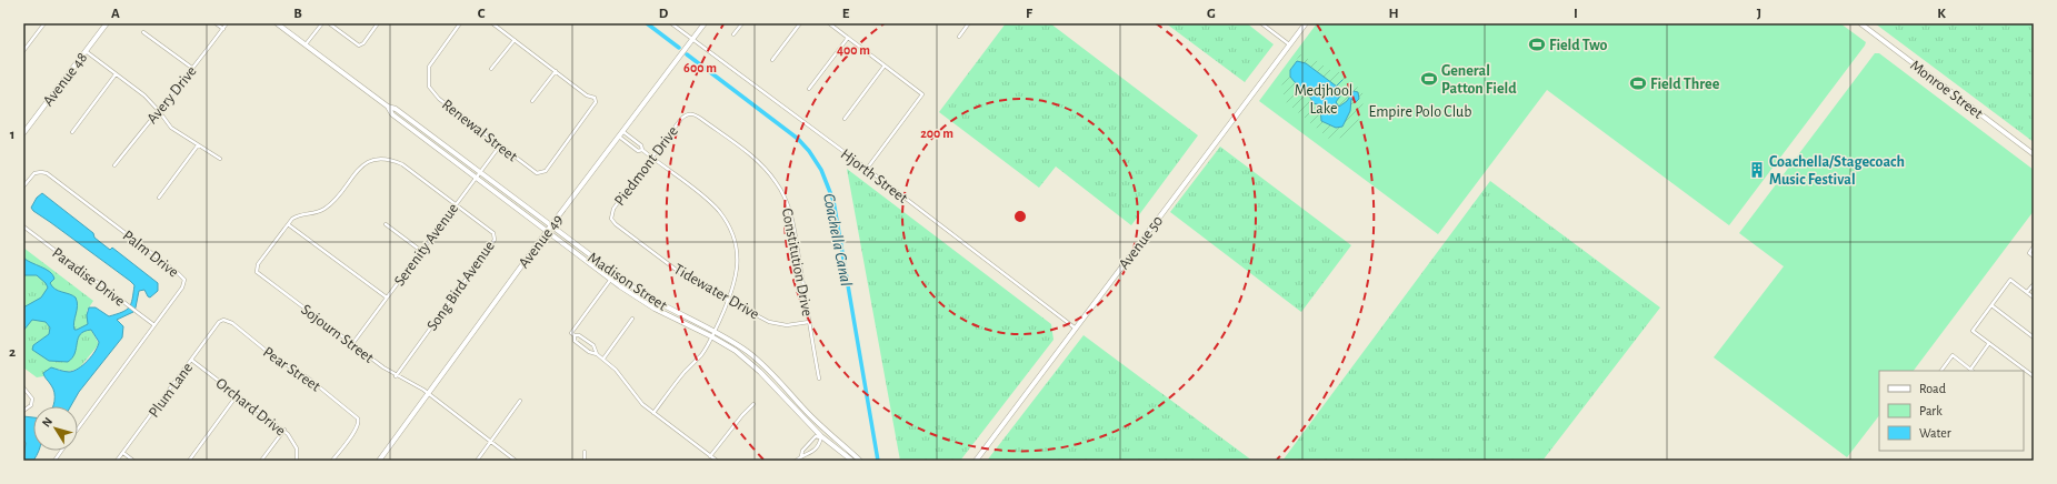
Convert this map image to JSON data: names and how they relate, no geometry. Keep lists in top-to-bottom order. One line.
{"streets":{"main road":["Avenue 48","Monroe Street","Avenue 49","Avenue 50","Madison Street"],"street":["Avery Drive","Renewal Street","Piedmont Drive","Hjorth Street","Serenity Avenue","Palm Drive","Constitution Drive","Paradise Drive","Song Bird Avenue","Tidewater Drive","Sojourn Street","Pear Street","Plum Lane","Orchard Drive"]},"crossings":[["Renewal Street","Serenity Avenue"],["Piedmont Drive","Constitution Drive"],["Piedmont Drive","Tidewater Drive"],["Hjorth Street","Avenue 49"],["Hjorth Street","Avenue 50"],["Avenue 49","Madison Street"],["Avenue 49","Sojourn Street"],["Serenity Avenue","Madison Street"],["Serenity Avenue","Song Bird Avenue"],["Serenity Avenue","Sojourn Street"],["Palm Drive","Paradise Drive"],["Constitution Drive","Tidewater Drive"],["Song Bird Avenue","Sojourn Street"],["Pear Street","Plum Lane"],["Plum Lane","Orchard Drive"]],"water":["Coachella Canal"],"parks":["Medjhool Lake","Empire Polo Club"],"places":{"sports":["Field Two","General Patton Field","Field Three"],"building":["Coachella/Stagecoach Music Festival"]},"legend":["Road","Park","Water"],"north":"top left","grid":{"columns":["A","B","C","D","E","F","G","H","I","J","K"],"rows":["1","2"]},"rings":["400 m","600 m","200 m"]}
